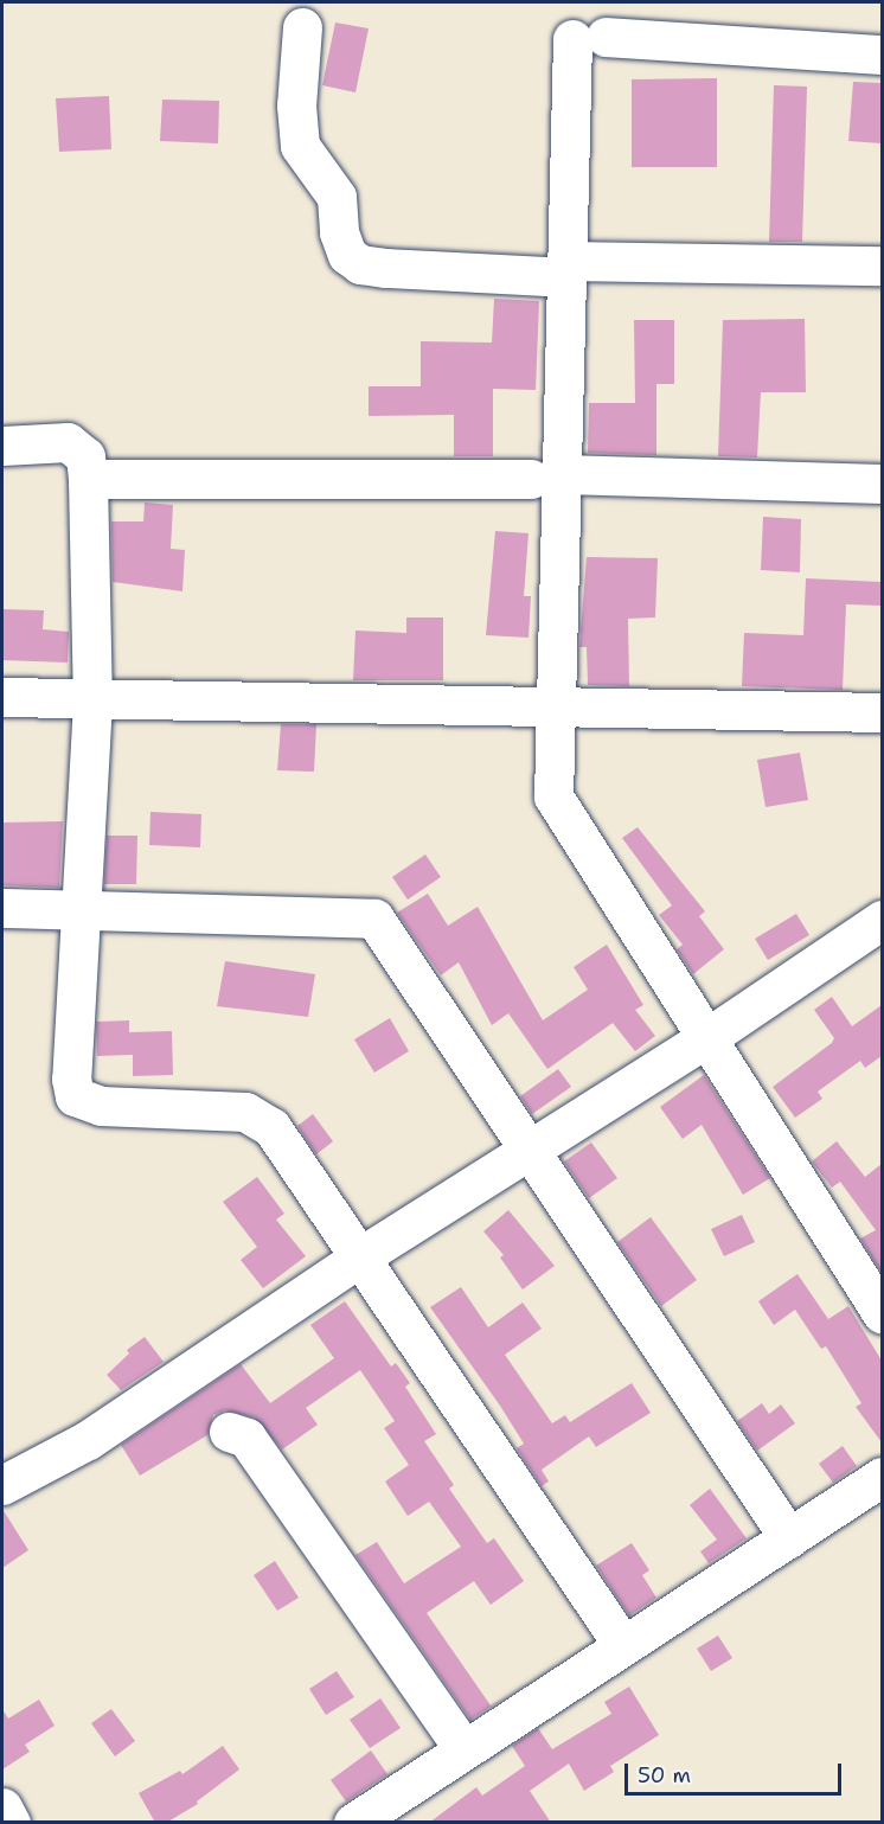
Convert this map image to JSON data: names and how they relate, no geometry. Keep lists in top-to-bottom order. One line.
{"scale_bar":"50 m"}
